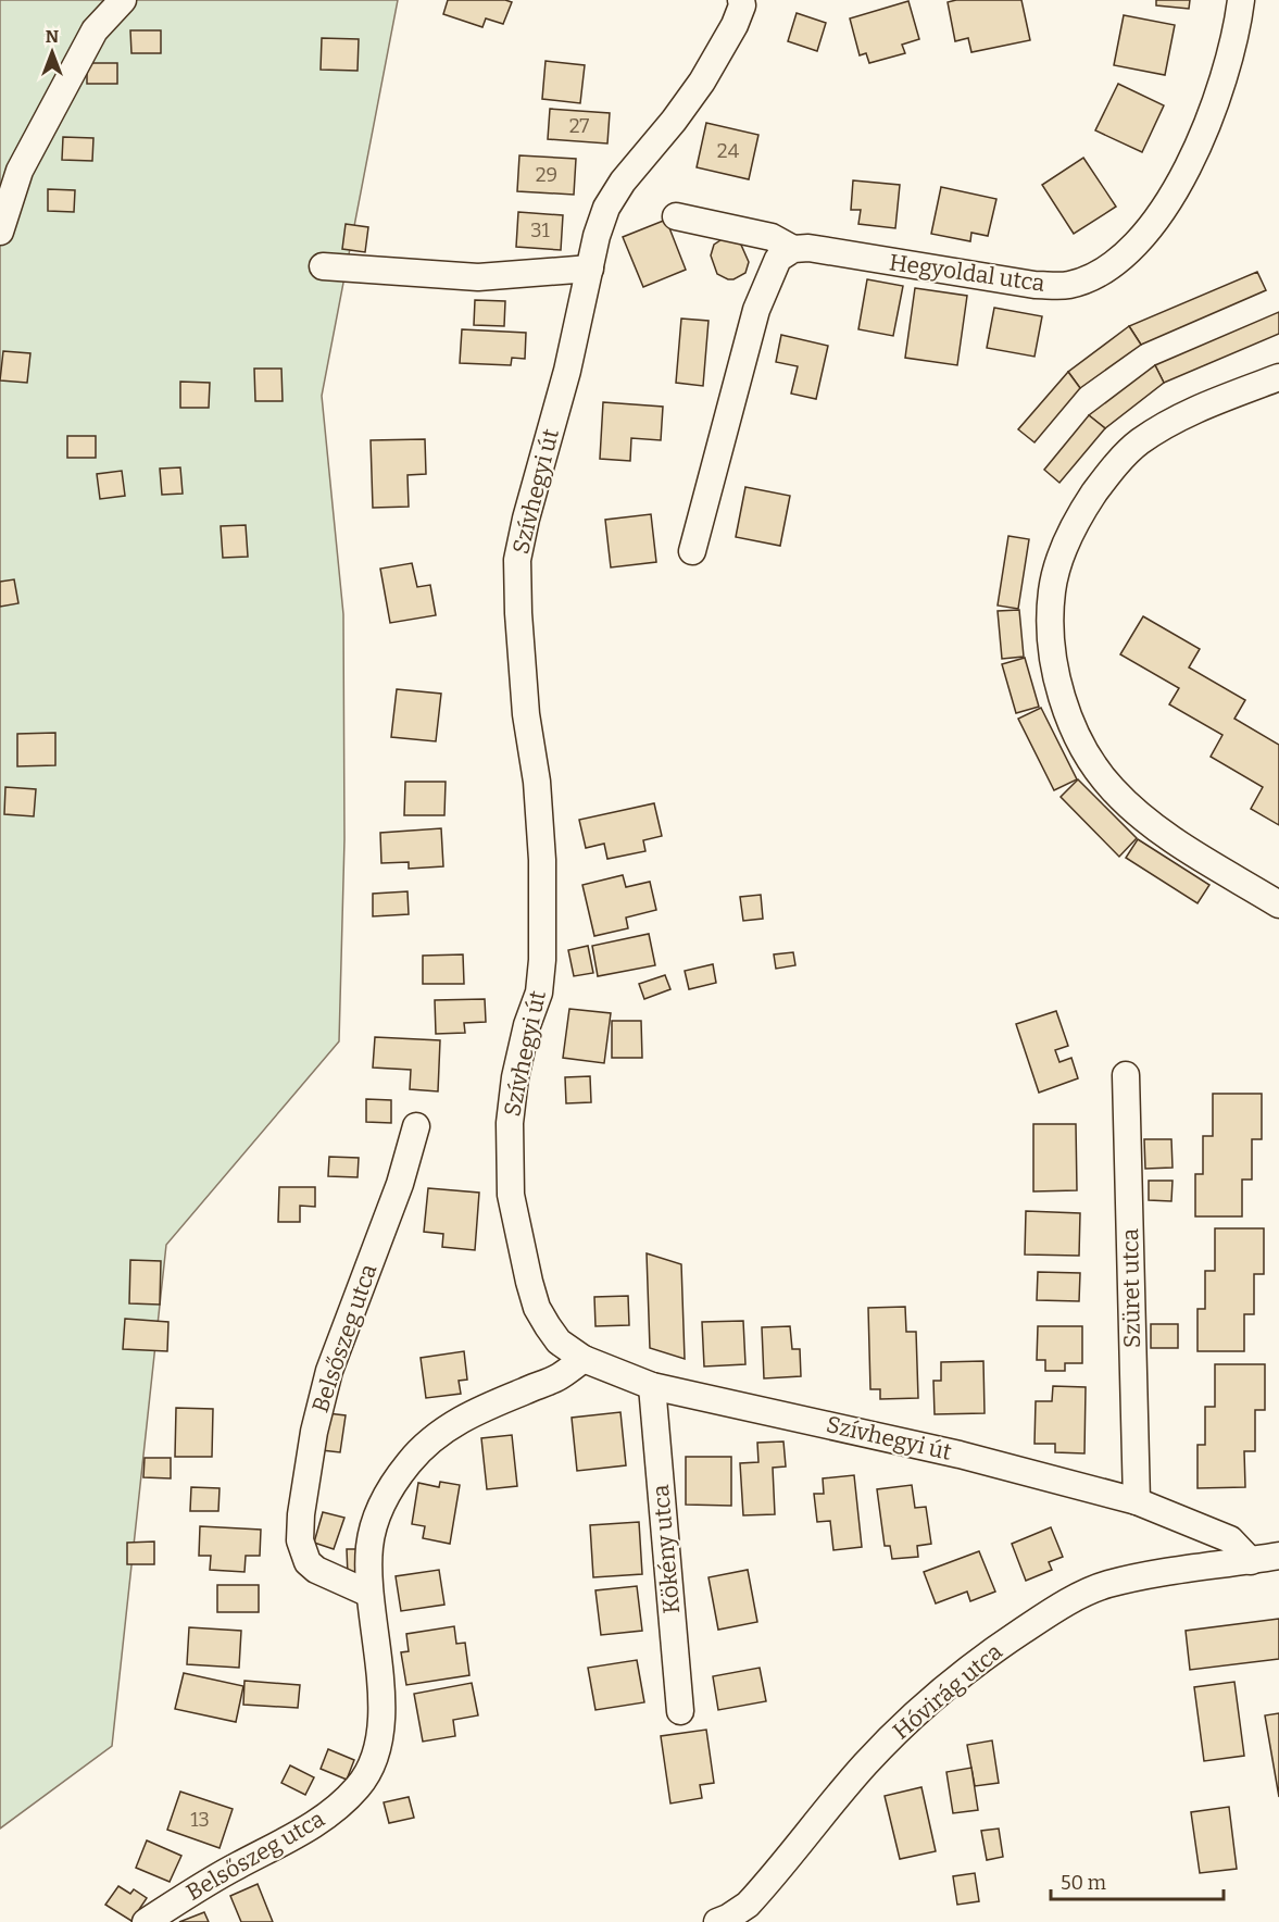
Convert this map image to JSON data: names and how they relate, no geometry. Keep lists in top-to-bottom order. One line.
{"streets":{"street":["Hegyoldal utca","Szívhegyi út","Szüret utca","Belsőszeg utca","Kökény utca","Hóvirág utca"]},"crossings":[["Szívhegyi út","Szüret utca"],["Szívhegyi út","Belsőszeg utca"],["Szívhegyi út","Kökény utca"],["Szívhegyi út","Hóvirág utca"]],"house_numbers":["27","24","29","31","13"],"scale_bar":"50 m","north":"top"}
